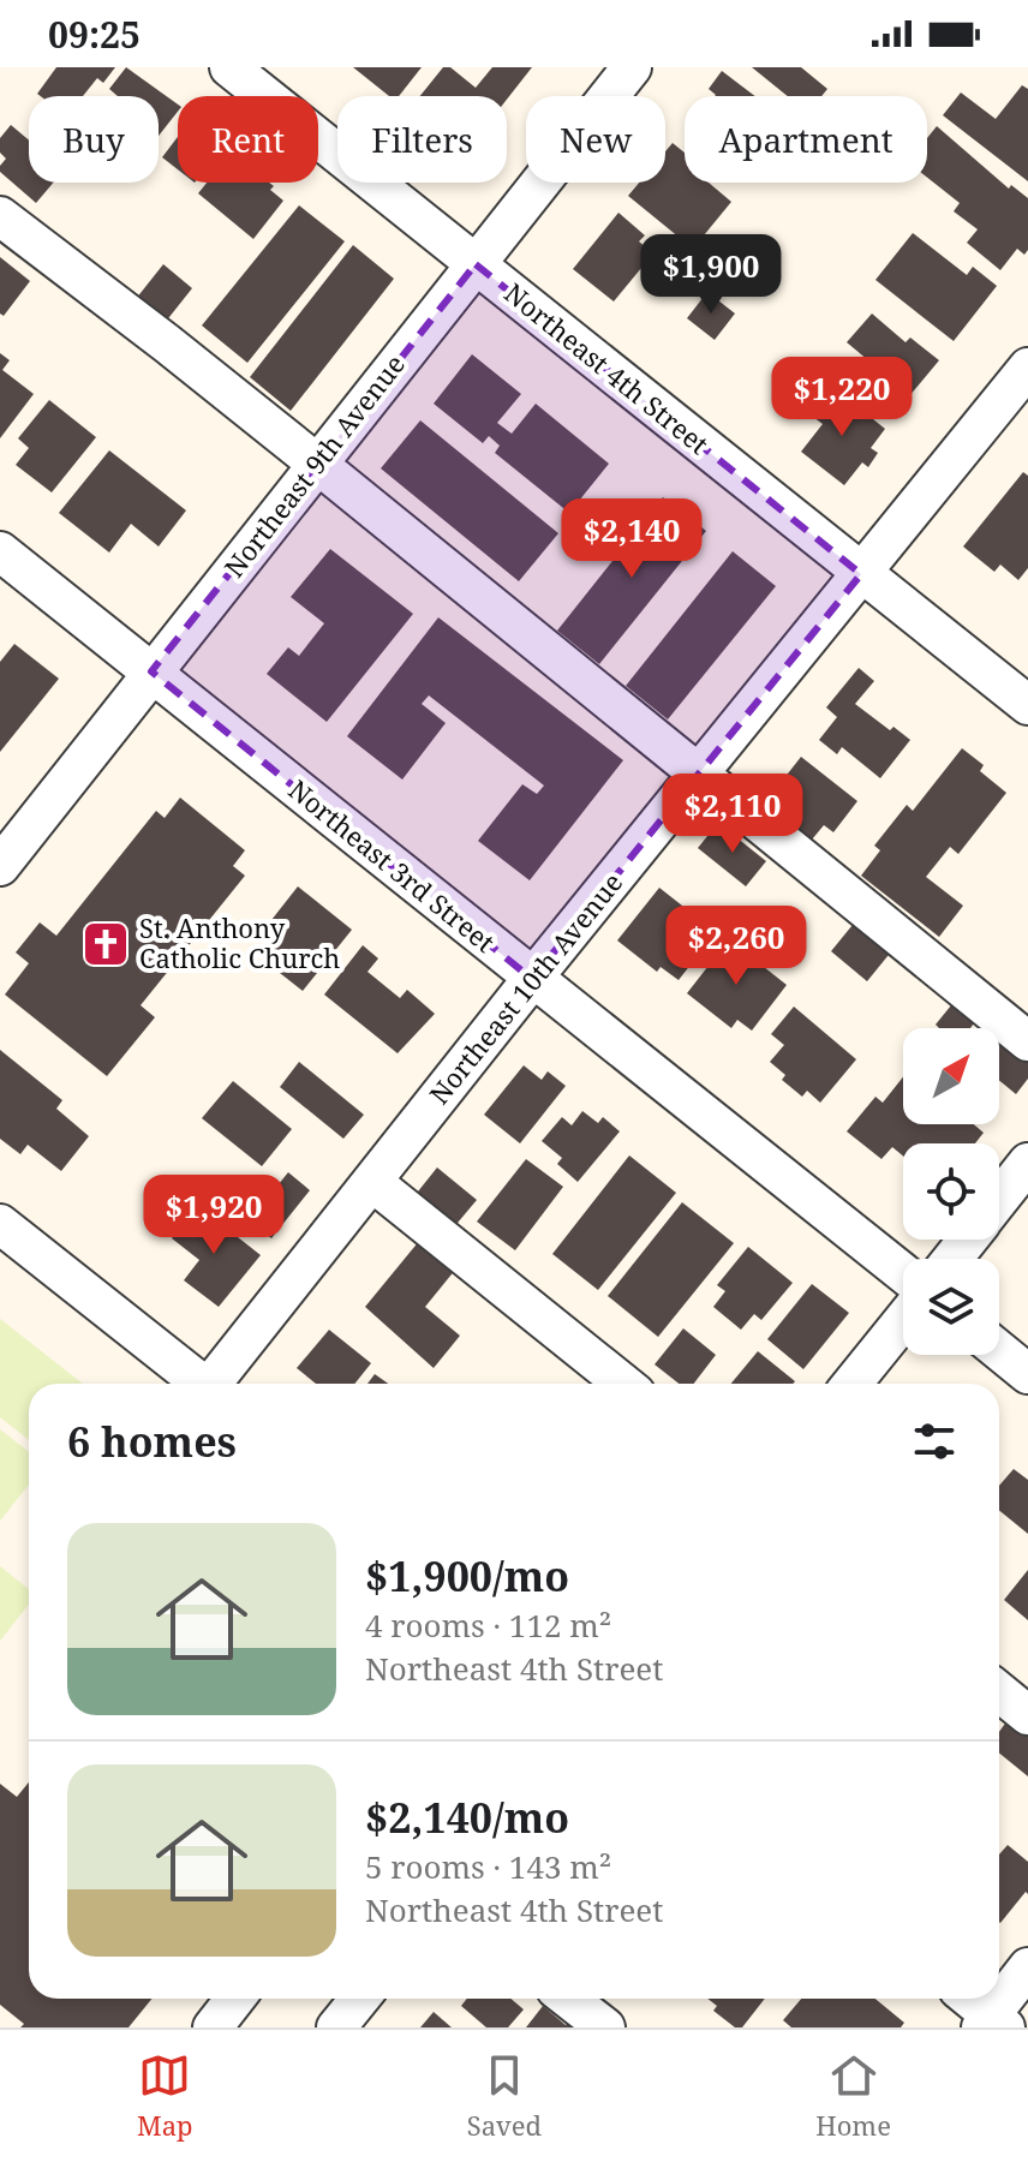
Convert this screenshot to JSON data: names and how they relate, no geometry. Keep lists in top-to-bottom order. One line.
{"streets":{"street":["Northeast 4th Street","Northeast 9th Avenue","Northeast 3rd Street","Northeast 10th Avenue"]},"crossings":[["Northeast 4th Street","Northeast 9th Avenue"],["Northeast 4th Street","Northeast 10th Avenue"],["Northeast 9th Avenue","Northeast 3rd Street"],["Northeast 3rd Street","Northeast 10th Avenue"]],"places":{"church":["St. Anthony Catholic Church"]},"north":"top right","page":{"status":"09:25","chip":["Buy","Rent","Filters","New","Apartment"],"price":["$1,900","$1,220","$2,140","$2,110","$2,260","$1,920"],"heading":"6 homes","list":[{"name":"$1,900/mo","note":"4 rooms · 112 m² · Northeast 4th Street"},{"name":"$2,140/mo","note":"5 rooms · 143 m² · Northeast 4th Street"}],"tabs":["Map","Saved","Home"]}}
